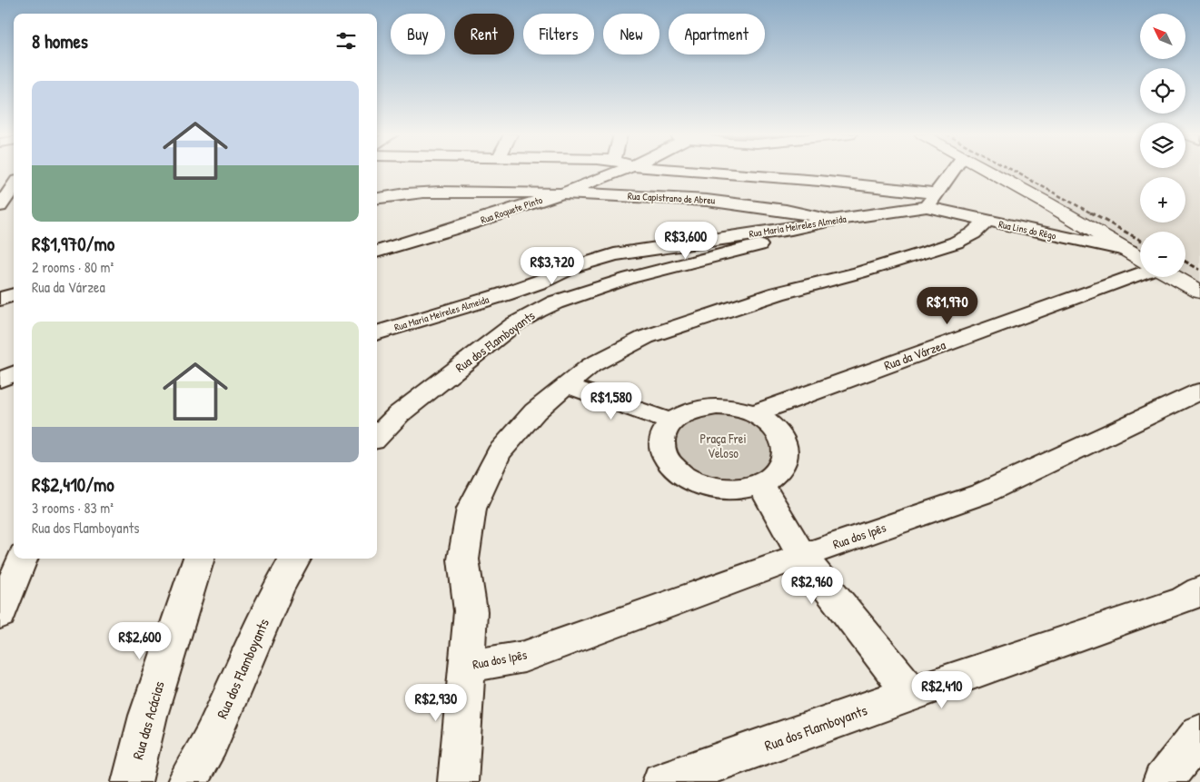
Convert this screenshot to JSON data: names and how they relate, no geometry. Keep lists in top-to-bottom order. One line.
{"streets":{"street":["Rua Capistrano de Abreu","Rua Roquete Pinto","Rua Maria Meireles Almeida","Rua Lins do Rêgo","Rua dos Flamboyants","Rua da Várzea","Rua dos Ipês","Rua das Acácias"]},"crossings":[["Rua Capistrano de Abreu","Rua Roquete Pinto"],["Rua Capistrano de Abreu","Rua Maria Meireles Almeida"],["Rua Maria Meireles Almeida","Rua Lins do Rêgo"],["Rua Maria Meireles Almeida","Rua dos Flamboyants"],["Rua Lins do Rêgo","Rua dos Ipês"]],"parks":["Praça Frei Veloso"],"north":"top left","page":{"map_buttons":["+","−"],"chip":["Buy","Rent","Filters","New","Apartment"],"heading":"8 homes","list":[{"name":"R$1,970/mo","note":"2 rooms · 80 m² · Rua da Várzea"},{"name":"R$2,410/mo","note":"3 rooms · 83 m² · Rua dos Flamboyants"}],"price":["R$3,600","R$3,720","R$1,970","R$1,580","R$2,960","R$2,600","R$2,410","R$2,930"]}}
